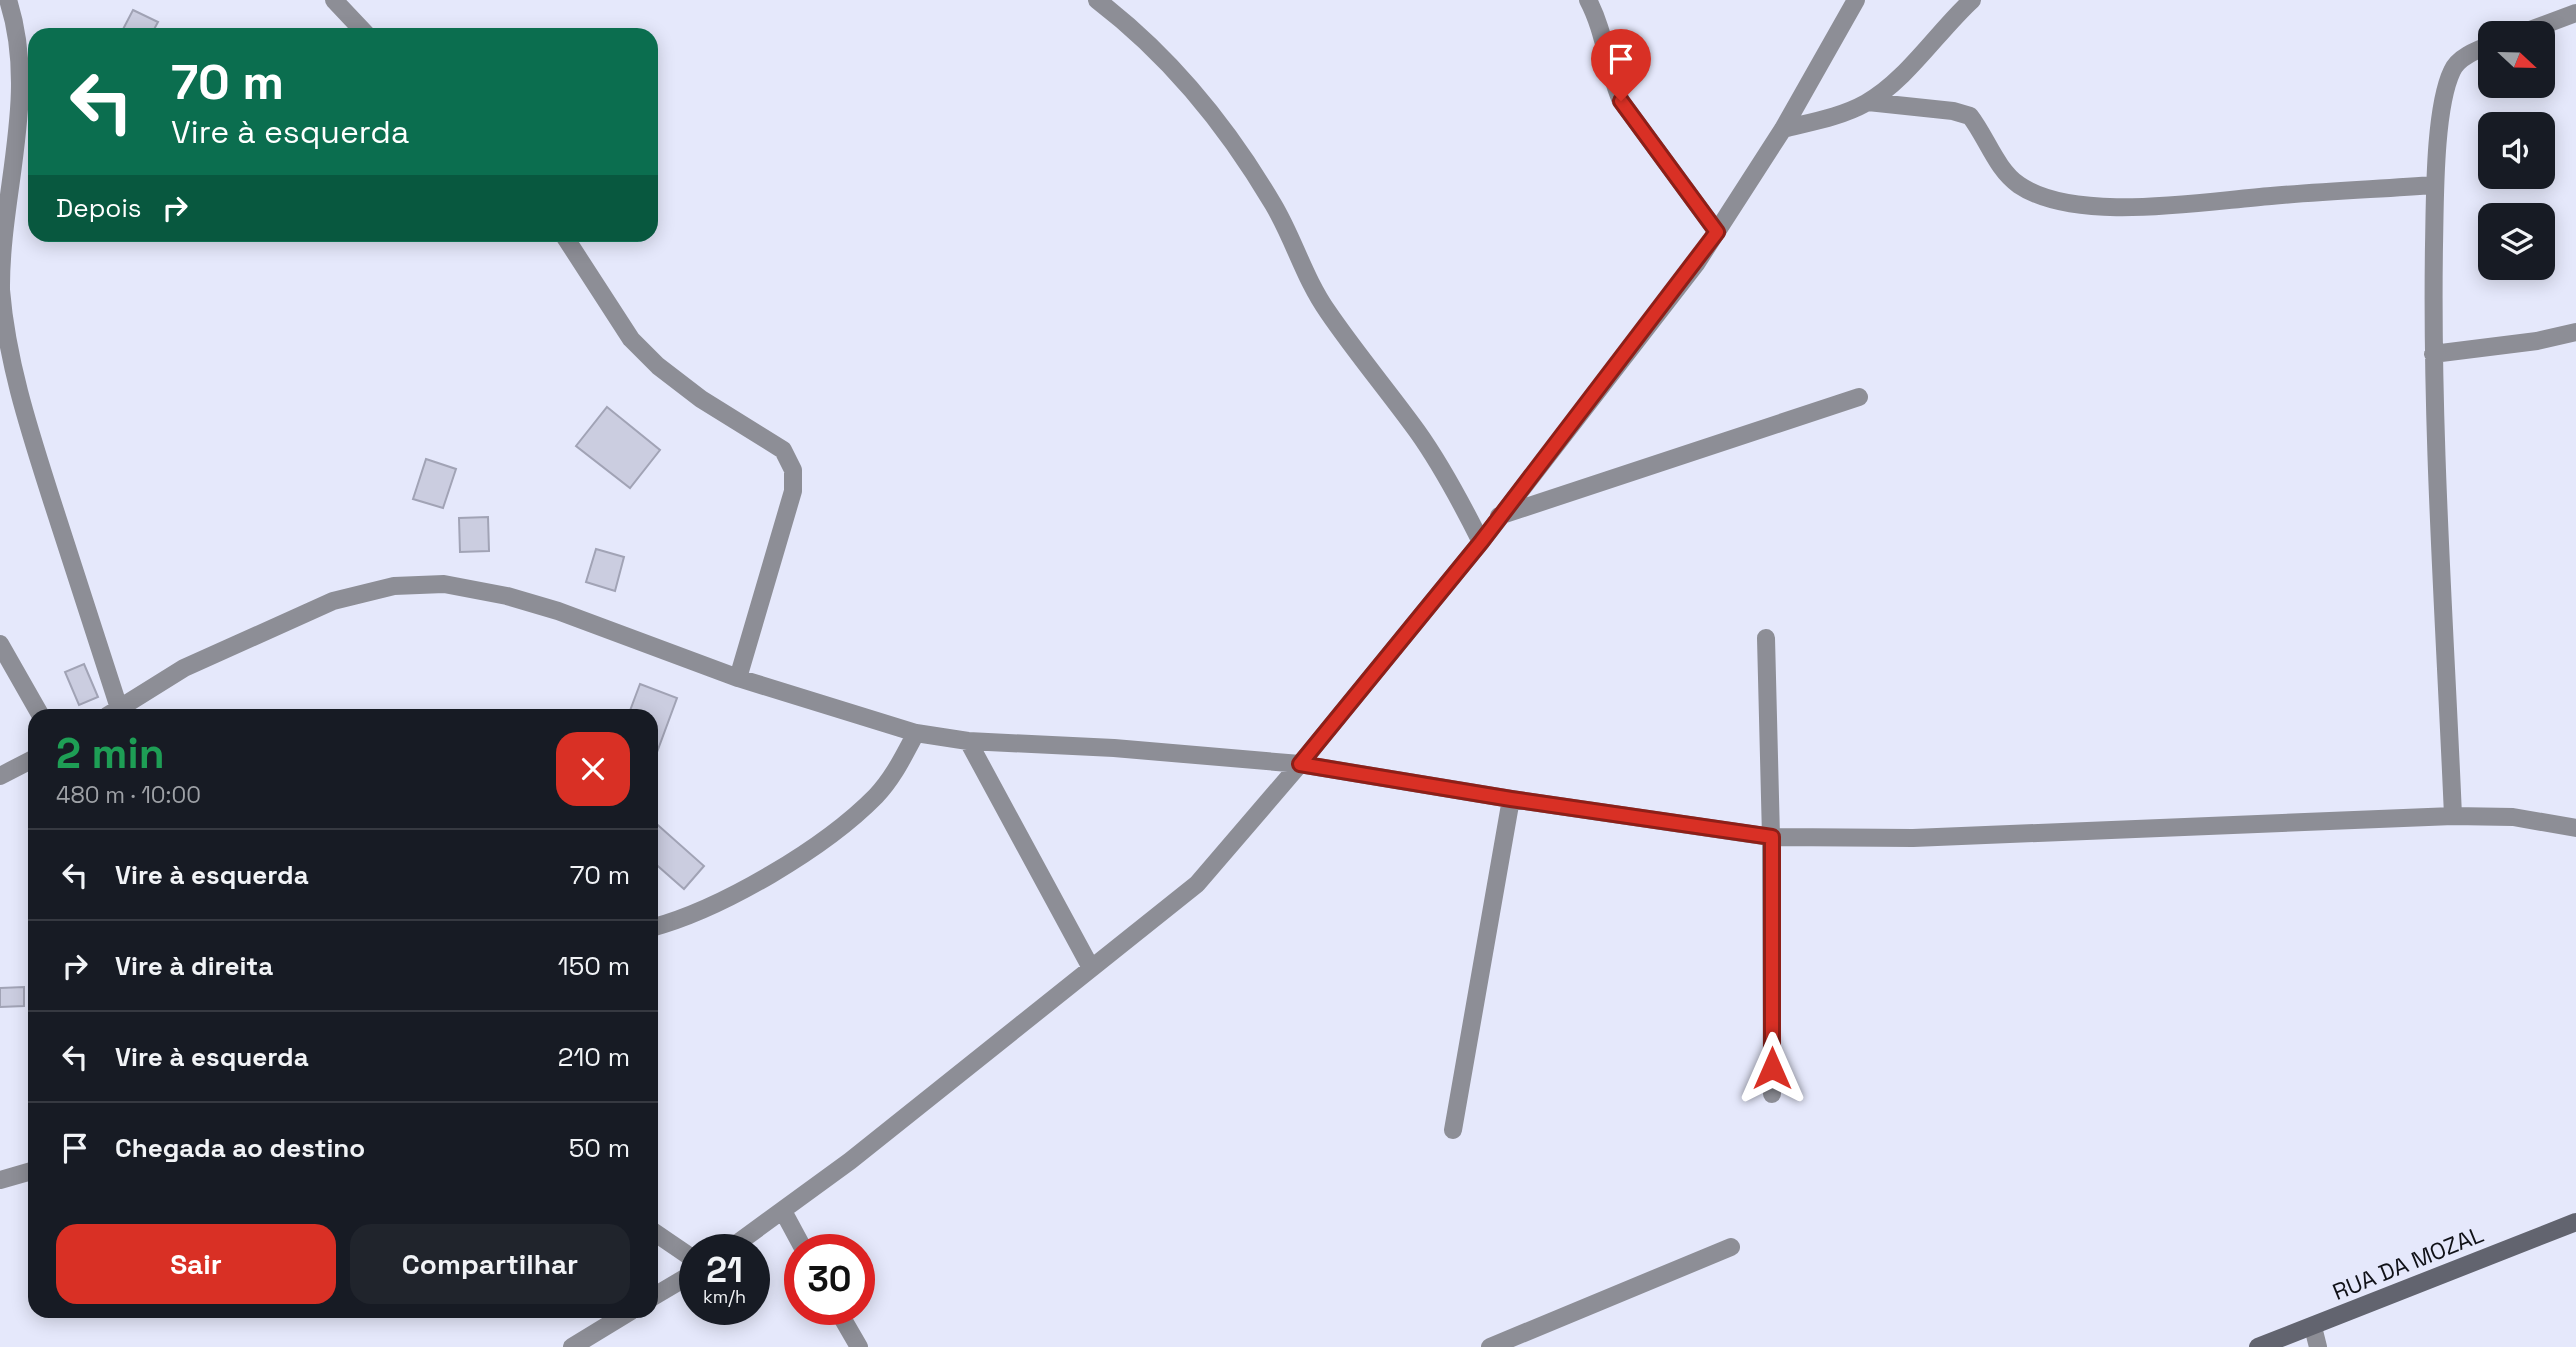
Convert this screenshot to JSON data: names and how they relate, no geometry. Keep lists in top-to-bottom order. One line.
{"streets":{"main road":["RUA DA MOZAL"]},"north":"right","page":{"turn":["70 m","Vire à esquerda"],"then":"Depois","heading":["2 min","480 m · 10:00"],"list":[{"name":"Vire à esquerda","value":"70 m"},{"name":"Vire à direita","value":"150 m"},{"name":"Vire à esquerda","value":"210 m"},{"name":"Chegada ao destino","value":"50 m"}],"buttons":["Sair","Compartilhar"],"speed":"21 km/h","limit":"30"}}
